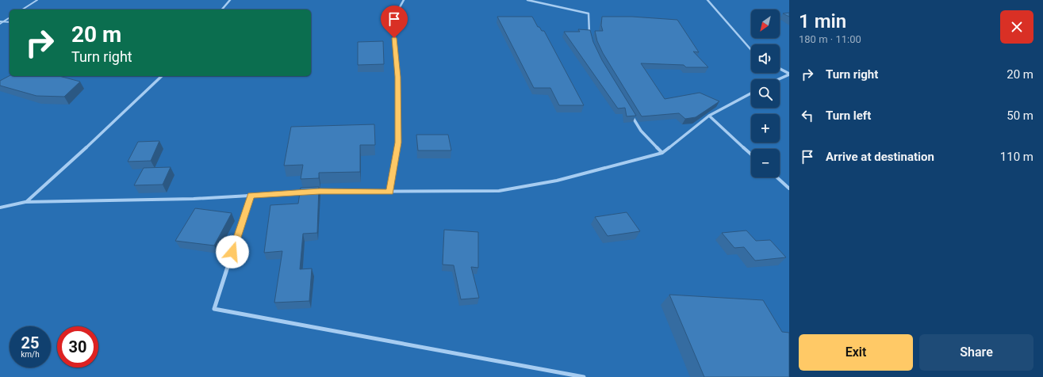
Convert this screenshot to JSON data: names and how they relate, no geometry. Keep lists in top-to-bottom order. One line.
{"north":"bottom left","page":{"heading":["1 min","180 m · 11:00"],"map_buttons":["+","−"],"turn":["20 m","Turn right"],"list":[{"name":"Turn right","value":"20 m"},{"name":"Turn left","value":"50 m"},{"name":"Arrive at destination","value":"110 m"}],"speed":"25 km/h","limit":"30","buttons":["Exit","Share"]}}
